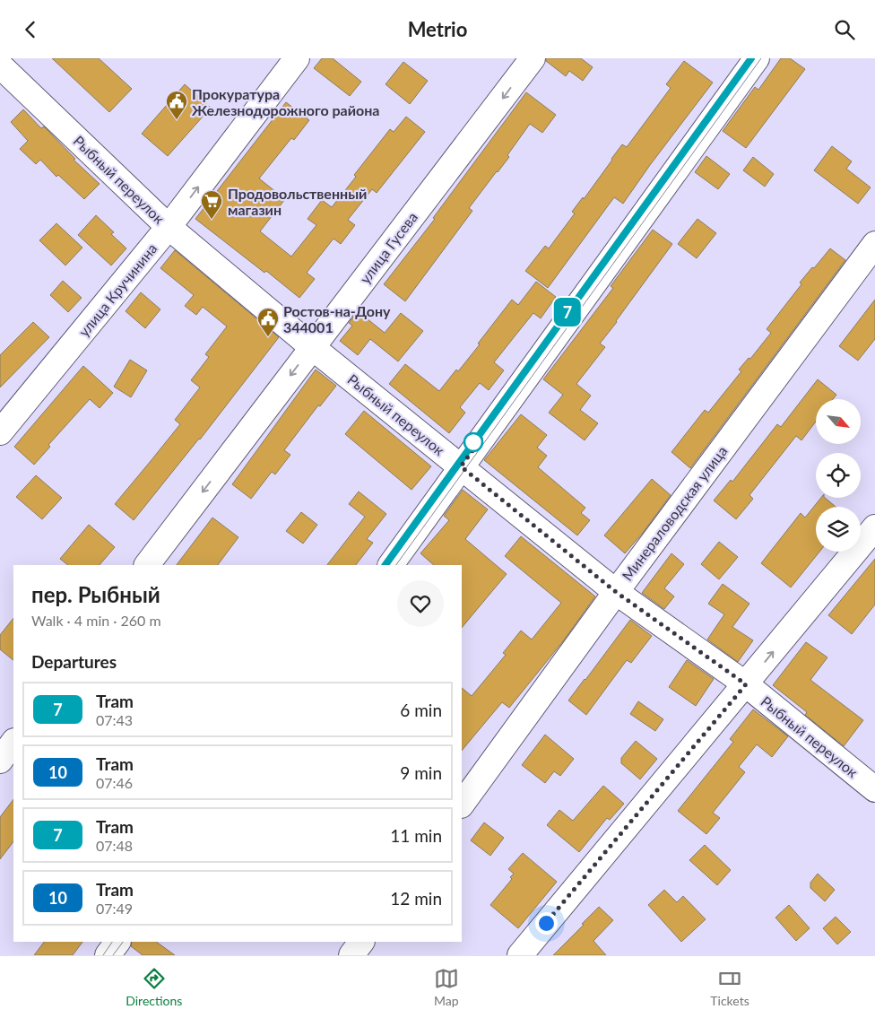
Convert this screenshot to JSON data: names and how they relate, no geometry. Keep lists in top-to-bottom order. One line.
{"streets":{"street":["Рыбный переулок","улица Гусева","улица Кручинина","Минераловодская улица"]},"crossings":[["Рыбный переулок","улица Гусева"],["Рыбный переулок","улица Кручинина"],["Рыбный переулок","Минераловодская улица"]],"one_way":["улица Кручинина"],"places":{"public building":["Прокуратура Железнодорожного района","Ростов-на-Дону 344001"],"supermarket":["Продовольственный магазин"]},"lines":["tram line 7"],"north":"bottom right","page":{"header":"Metrio","on_map":"7","heading":[["пер. Рыбный","Walk · 4 min · 260 m"],"Departures"],"list":[{"mark":"7","name":"Tram","note":"07:43","value":"6 min"},{"mark":"10","name":"Tram","note":"07:46","value":"9 min"},{"mark":"7","name":"Tram","note":"07:48","value":"11 min"},{"mark":"10","name":"Tram","note":"07:49","value":"12 min"}],"tabs":["Directions","Map","Tickets"]}}
